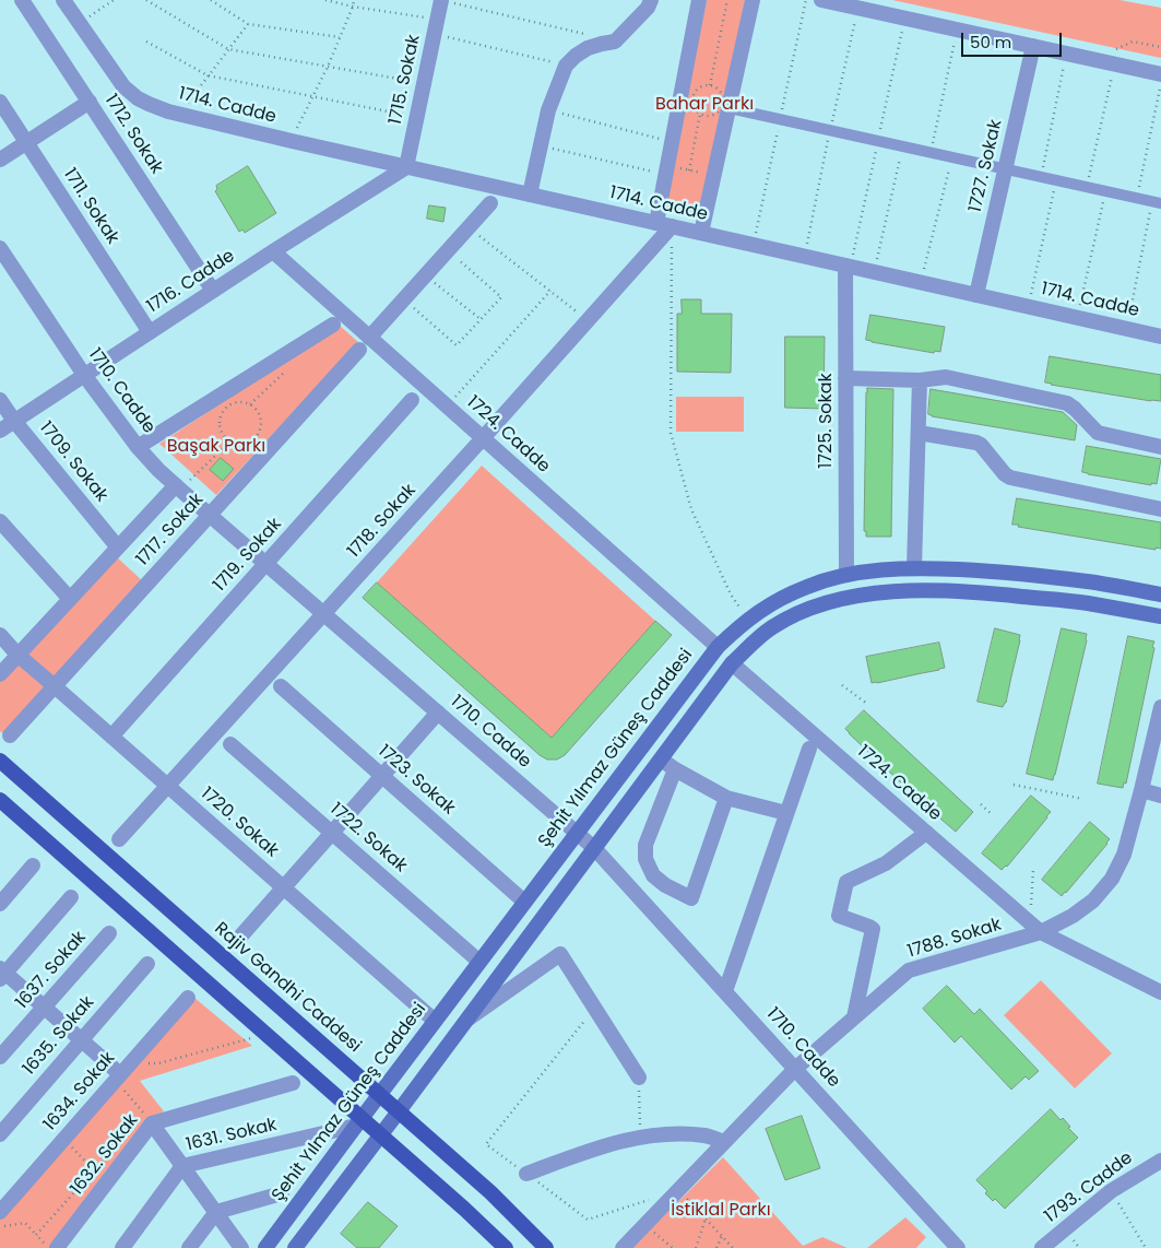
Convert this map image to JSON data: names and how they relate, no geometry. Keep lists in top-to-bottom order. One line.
{"streets":{"main road":["Şehit Yılmaz Güneş Caddesi","Rajiv Gandhi Caddesi"],"street":["1715. Sokak","1714. Cadde","1712. Sokak","1727. Sokak","1711. Sokak","1716. Cadde","1710. Cadde","1725. Sokak","1724. Cadde","1709. Sokak","1718. Sokak","1717. Sokak","1719. Sokak","1723. Sokak","1720. Sokak","1722. Sokak","1788. Sokak","1637. Sokak","1635. Sokak","1634. Sokak","1631. Sokak","1632. Sokak","1793. Cadde"]},"crossings":[["1715. Sokak","1714. Cadde"],["1715. Sokak","1716. Cadde"],["1714. Cadde","1727. Sokak"],["1714. Cadde","1716. Cadde"],["1714. Cadde","1725. Sokak"],["1714. Cadde","1718. Sokak"],["1712. Sokak","1716. Cadde"],["1711. Sokak","1716. Cadde"],["1716. Cadde","1710. Cadde"],["1716. Cadde","1724. Cadde"],["1716. Cadde","1709. Sokak"],["1710. Cadde","1718. Sokak"],["1710. Cadde","1717. Sokak"],["1710. Cadde","1719. Sokak"],["1710. Cadde","Şehit Yılmaz Güneş Caddesi"],["1710. Cadde","1788. Sokak"],["1725. Sokak","Şehit Yılmaz Güneş Caddesi"],["1724. Cadde","1718. Sokak"],["1724. Cadde","Şehit Yılmaz Güneş Caddesi"],["1724. Cadde","1788. Sokak"],["1709. Sokak","1717. Sokak"],["1718. Sokak","1720. Sokak"],["1717. Sokak","1720. Sokak"],["1719. Sokak","1720. Sokak"],["Şehit Yılmaz Güneş Caddesi","1723. Sokak"],["Şehit Yılmaz Güneş Caddesi","1720. Sokak"],["Şehit Yılmaz Güneş Caddesi","1722. Sokak"],["Şehit Yılmaz Güneş Caddesi","Rajiv Gandhi Caddesi"],["Şehit Yılmaz Güneş Caddesi","1631. Sokak"]],"parks":["Bahar Parkı","Başak Parkı","İstiklal Parkı"],"scale_bar":"50 m"}
